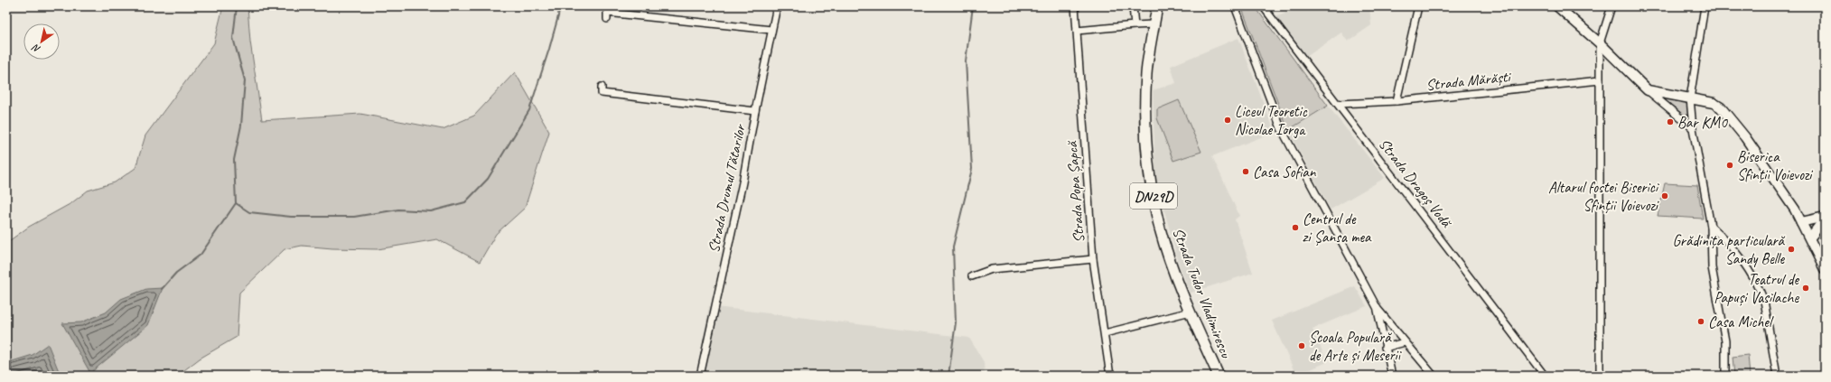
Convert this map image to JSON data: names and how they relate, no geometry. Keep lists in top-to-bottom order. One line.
{"streets":{"main road":["DN29D","Strada Tudor Vladimirescu"],"street":["Strada Mărăști","Strada Dragoș Vodă","Strada Drumul Tătarilor","Strada Popa Șapcă"]},"crossings":[["Strada Mărăști","Strada Dragoș Vodă"]],"places":["Liceul Teoretic Nicolae Iorga","Bar KM0","Biserica Sfinții Voievozi","Casa Sofian","Altarul fostei Biserici Sfinții Voievozi","Centrul de zi Șansa mea","Grădinița particulară Sandy Belle","Teatrul de Papuși Vasilache","Casa Michel","Școala Populară de Arte și Meserii"],"north":"bottom left"}
